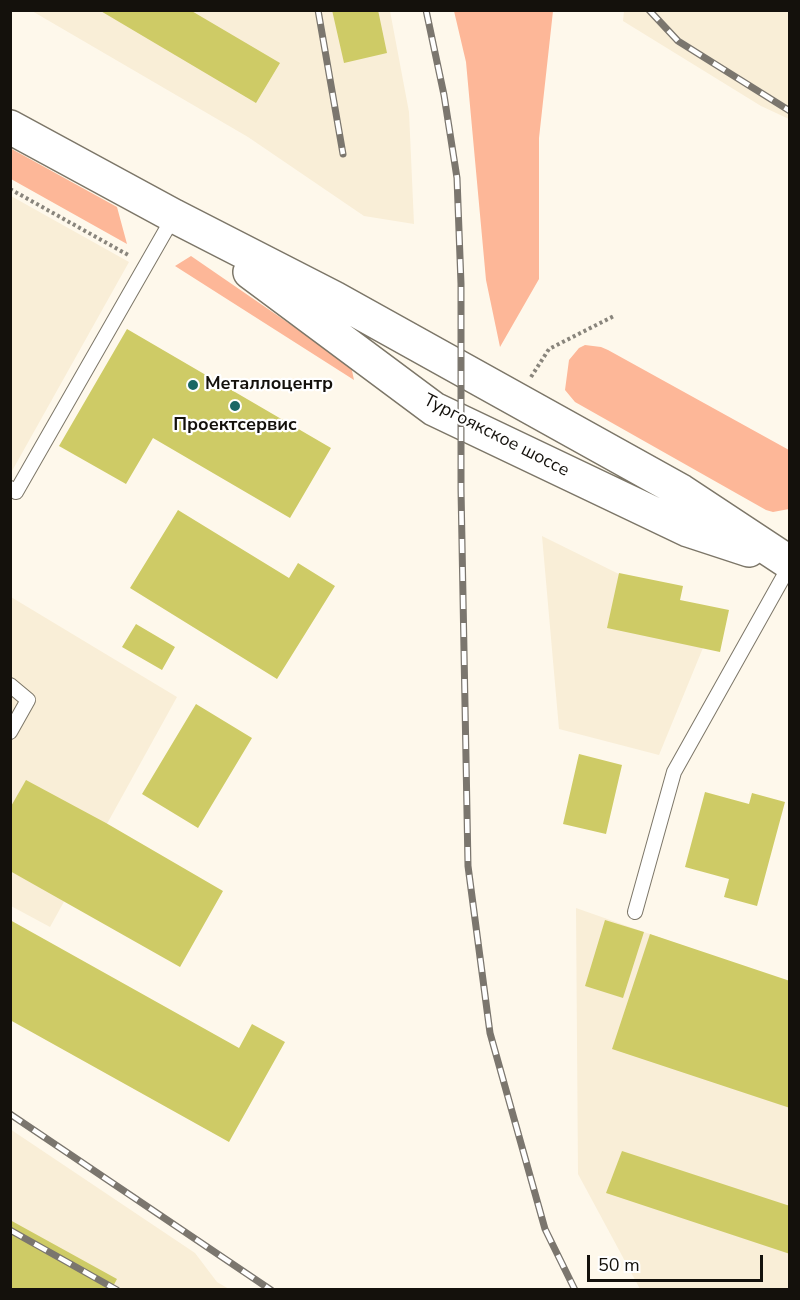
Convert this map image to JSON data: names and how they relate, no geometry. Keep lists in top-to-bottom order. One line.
{"streets":{"main road":["Тургоякское шоссе"]},"places":["Металлоцентр","Проектсервис"],"scale_bar":"50 m"}
